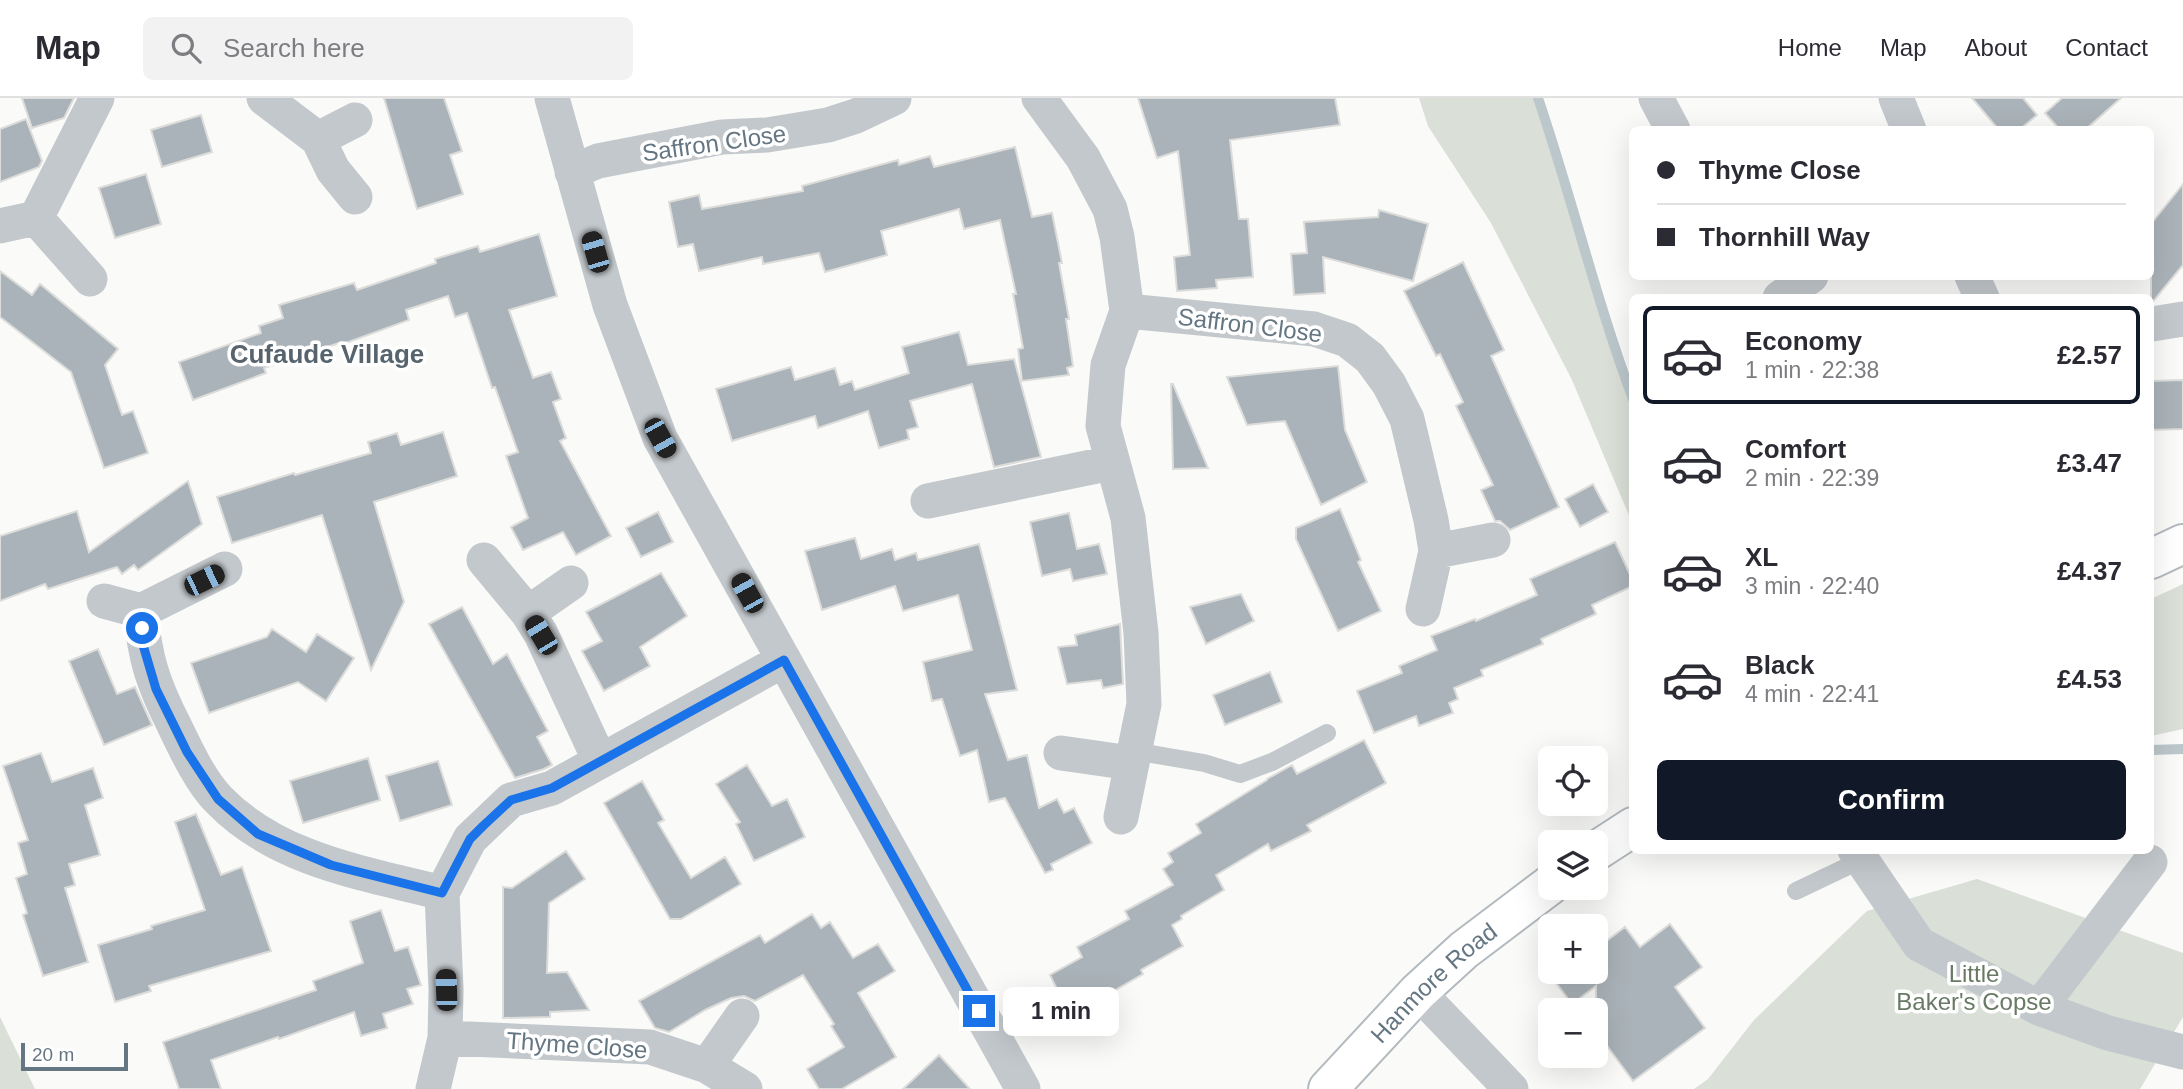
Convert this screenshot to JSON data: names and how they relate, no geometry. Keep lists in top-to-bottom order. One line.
{"streets":{"street":["Saffron Close","Hanmore Road","Thyme Close"]},"districts":["Cufaude Village"],"parks":["Little Baker's Copse"],"scale_bar":"20 m","page":{"header":"Map","search":"Search here","nav":["Home","Map","About","Contact"],"banner":["Thyme Close","Thornhill Way"],"list":[{"name":"Economy","note":"1 min · 22:38","value":"£2.57"},{"name":"Comfort","note":"2 min · 22:39","value":"£3.47"},{"name":"XL","note":"3 min · 22:40","value":"£4.37"},{"name":"Black","note":"4 min · 22:41","value":"£4.53"}],"map_buttons":["+","−"],"buttons":"Confirm","bubble":"1 min","scale":"20 m"}}
